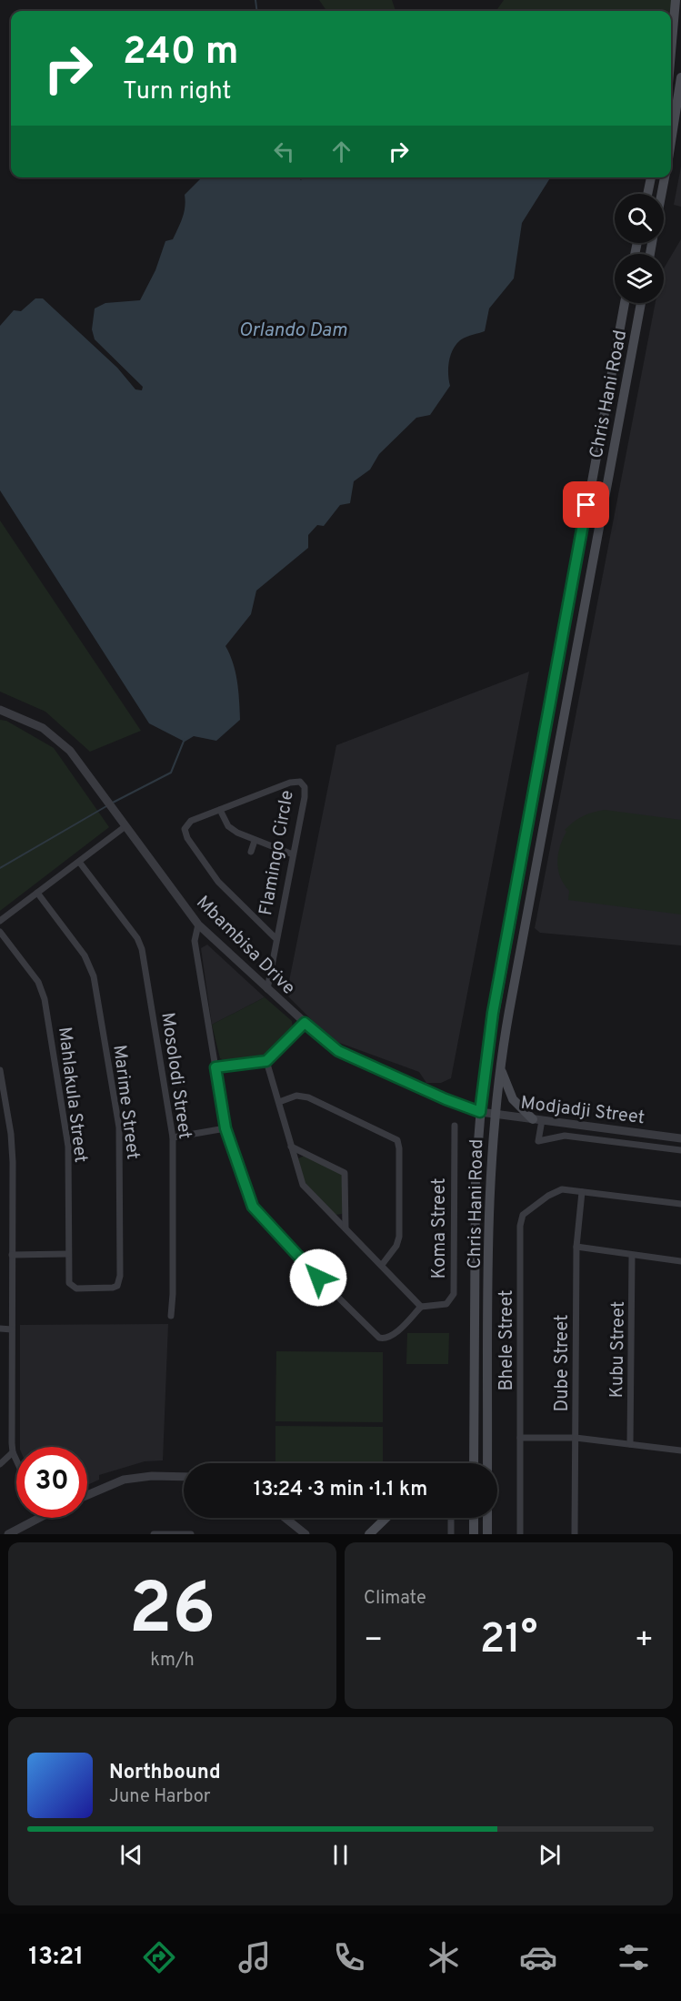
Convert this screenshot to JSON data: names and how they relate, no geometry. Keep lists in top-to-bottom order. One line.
{"streets":{"main road":["Chris Hani Road"],"street":["Flamingo Circle","Mbambisa Drive","Mosolodi Street","Mahlakula Street","Marime Street","Modjadji Street","Koma Street","Bhele Street","Kubu Street","Dube Street"]},"crossings":[["Chris Hani Road","Mbambisa Drive"],["Chris Hani Road","Modjadji Street"],["Flamingo Circle","Mbambisa Drive"],["Mbambisa Drive","Modjadji Street"],["Mahlakula Street","Marime Street"],["Bhele Street","Dube Street"]],"water":["Orlando Dam"],"page":{"turn":["240 m","Turn right"],"limit":"30","trip":"13:24 · 3 min · 1.1 km","tile":[["26","km/h"],"Climate"],"heat":["−","21°","+"],"song":["Northbound","June Harbor"],"tabs":"13:21"}}
